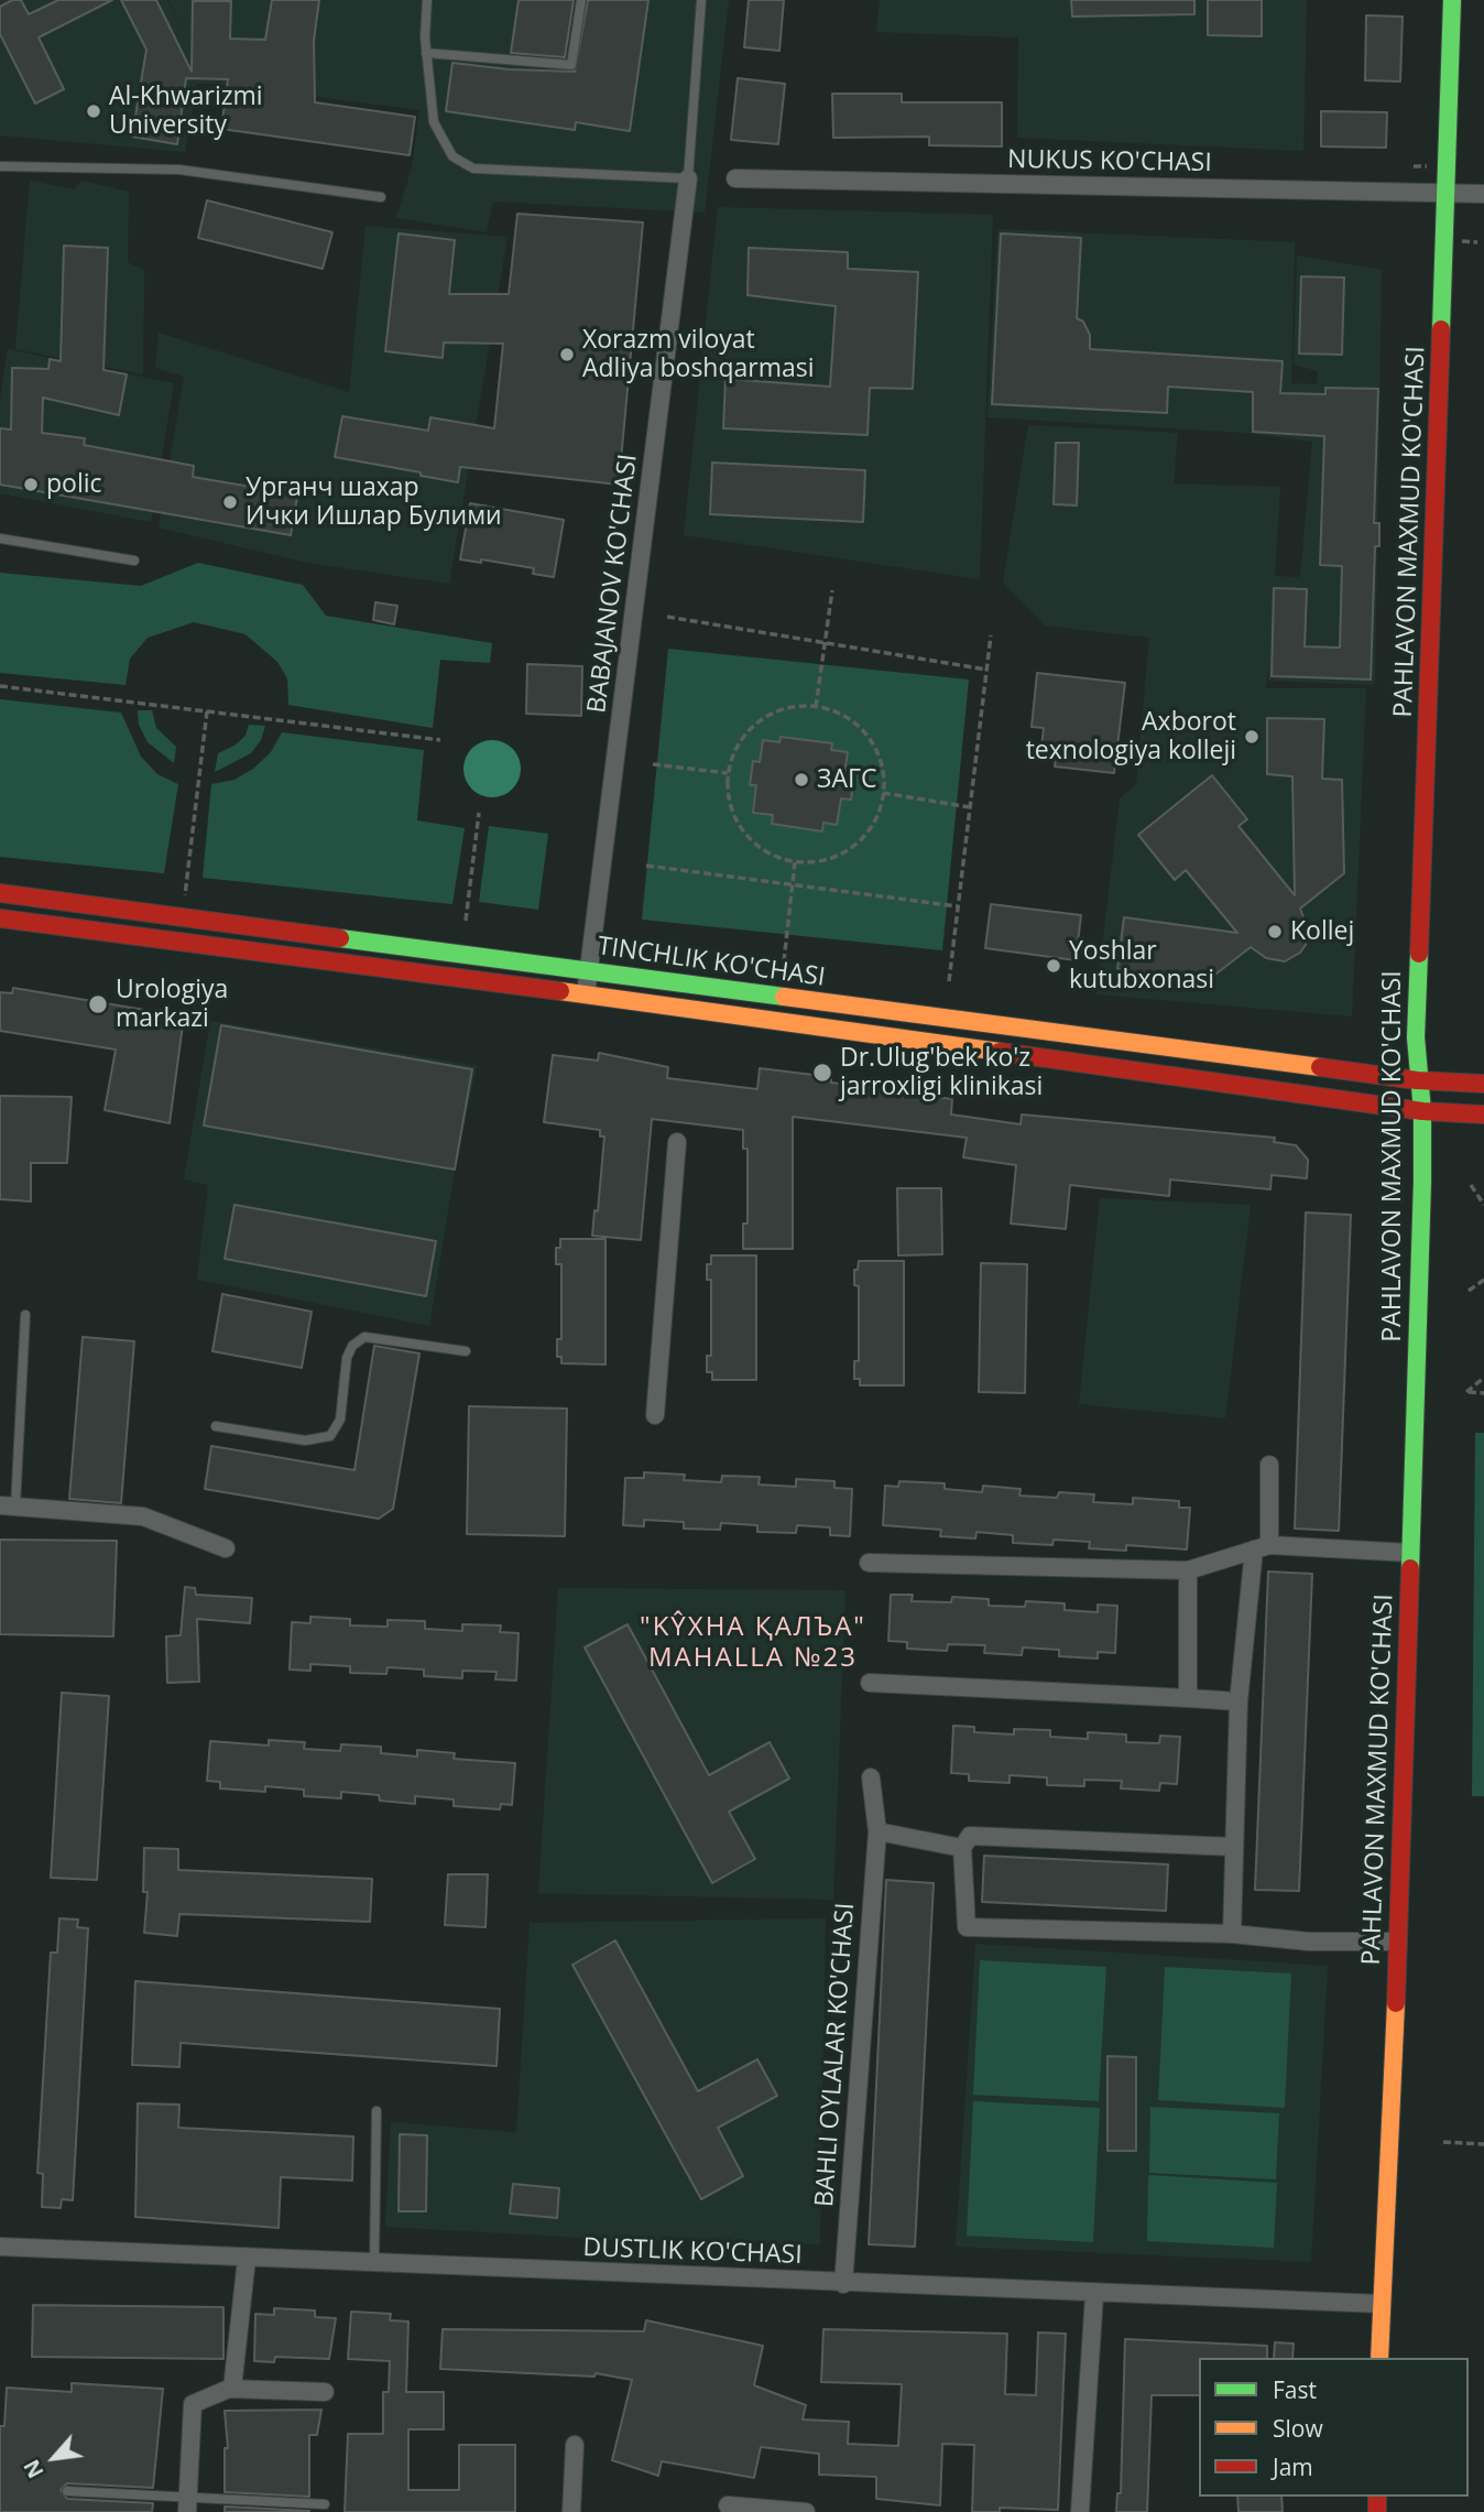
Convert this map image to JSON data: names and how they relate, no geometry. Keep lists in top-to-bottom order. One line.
{"streets":{"main road":["PAHLAVON MAXMUD KO'CHASI","TINCHLIK KO'CHASI"],"street":["NUKUS KO'CHASI","BABAJANOV KO'CHASI","BAHLI OYLALAR KO'CHASI","DUSTLIK KO'CHASI"]},"crossings":[["NUKUS KO'CHASI","PAHLAVON MAXMUD KO'CHASI"],["PAHLAVON MAXMUD KO'CHASI","TINCHLIK KO'CHASI"],["PAHLAVON MAXMUD KO'CHASI","DUSTLIK KO'CHASI"],["BABAJANOV KO'CHASI","TINCHLIK KO'CHASI"],["BAHLI OYLALAR KO'CHASI","DUSTLIK KO'CHASI"]],"districts":["\"KŶХНА ҚАЛЪА\" MAHALLA №23"],"places":["Al-Khwarizmi University","Xorazm viloyat Adliya boshqarmasi","polic","Урганч шахар Ички Ишлар Булими","Axborot texnologiya kolleji","ЗАГС","Kollej","Yoshlar kutubxonasi","Urologiya markazi","Dr.Ulug'bek ko'z jarroxligi klinikasi"],"legend":["Fast","Slow","Jam"],"north":"bottom left"}
